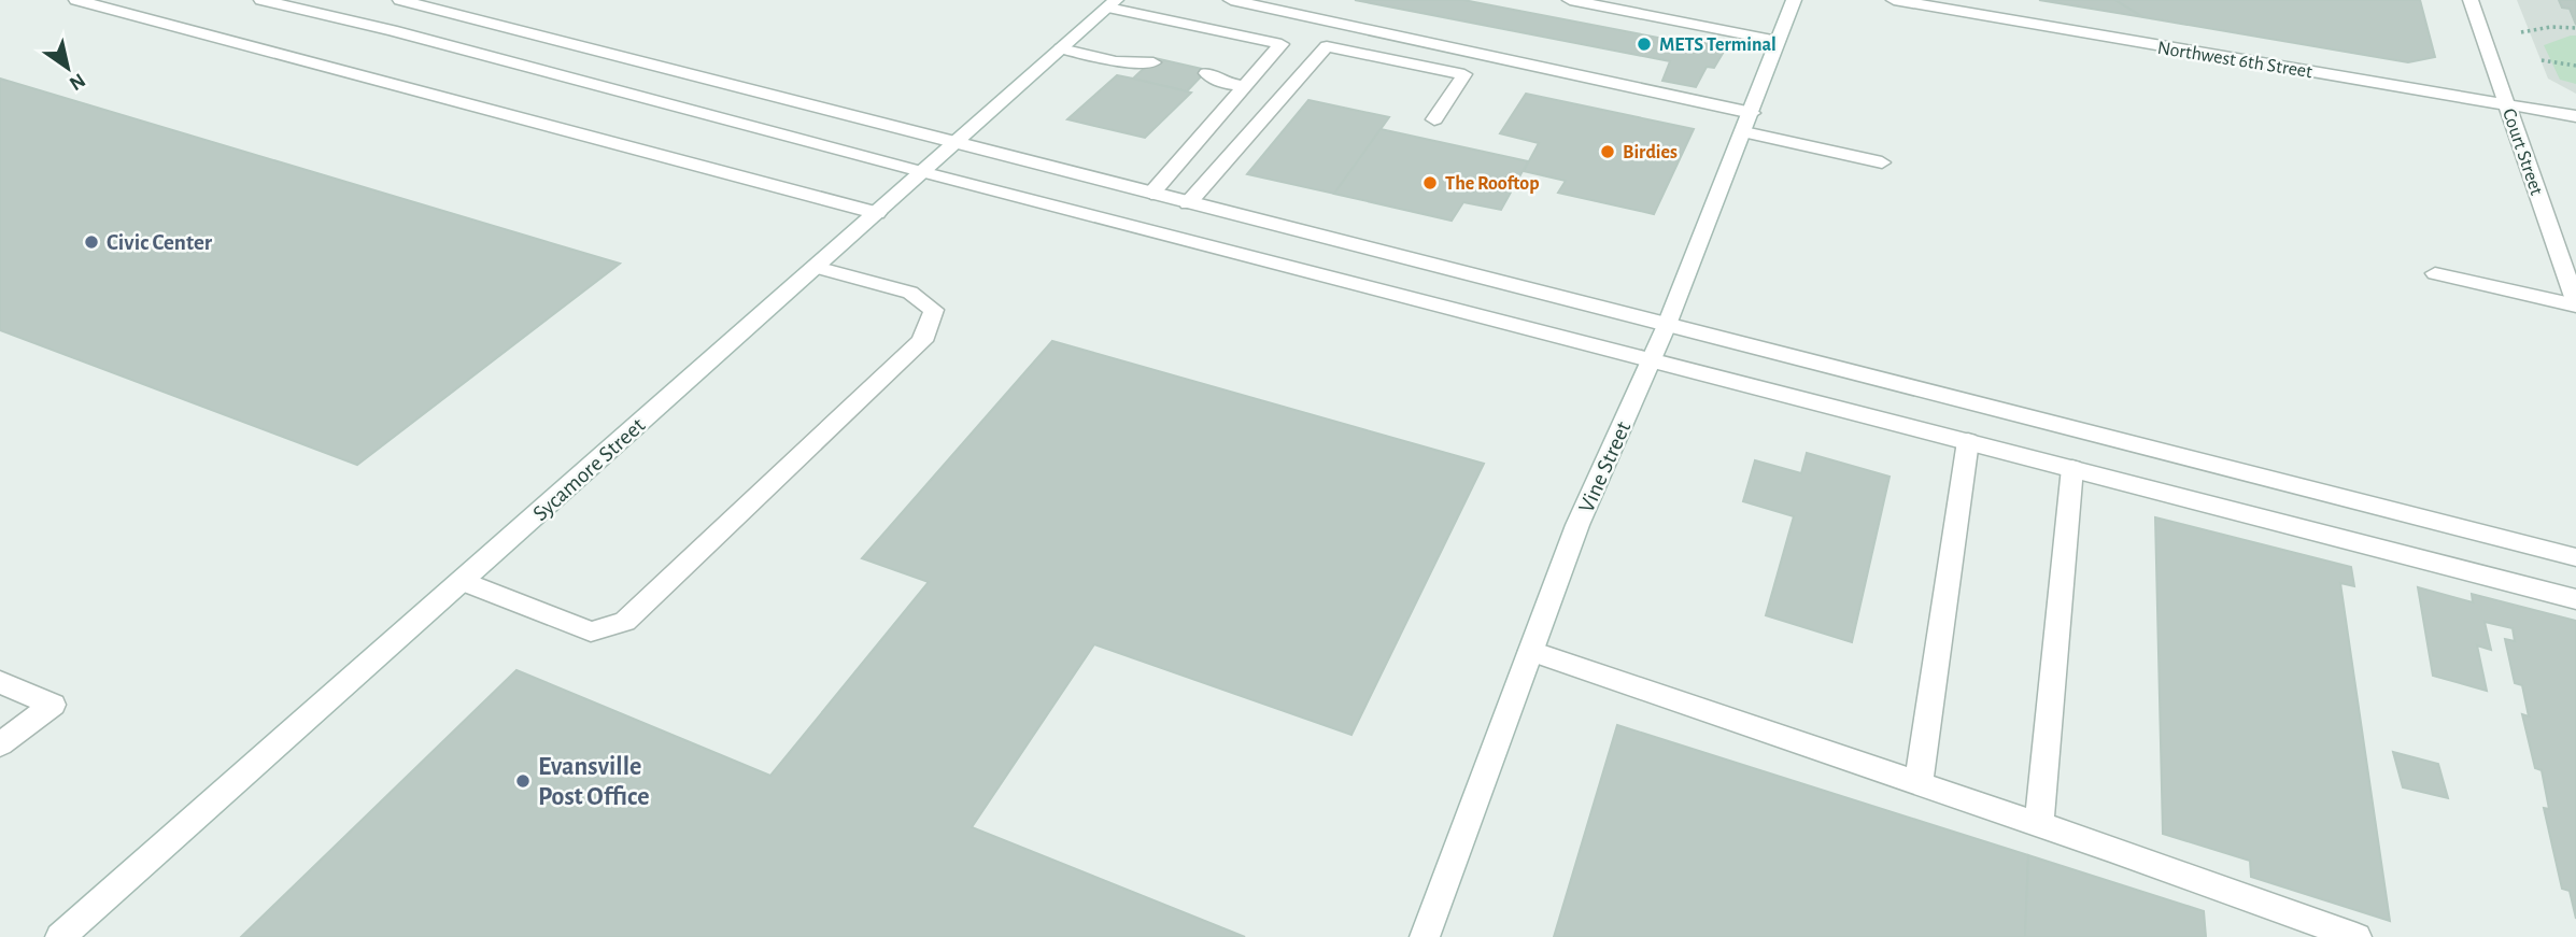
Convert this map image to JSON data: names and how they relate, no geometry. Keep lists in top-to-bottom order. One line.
{"streets":{"street":["Northwest 6th Street","Court Street","Vine Street","Sycamore Street"]},"crossings":[["Northwest 6th Street","Court Street"]],"places":["METS Terminal","Birdies","The Rooftop","Civic Center","Evansville Post Office"],"north":"bottom right"}
